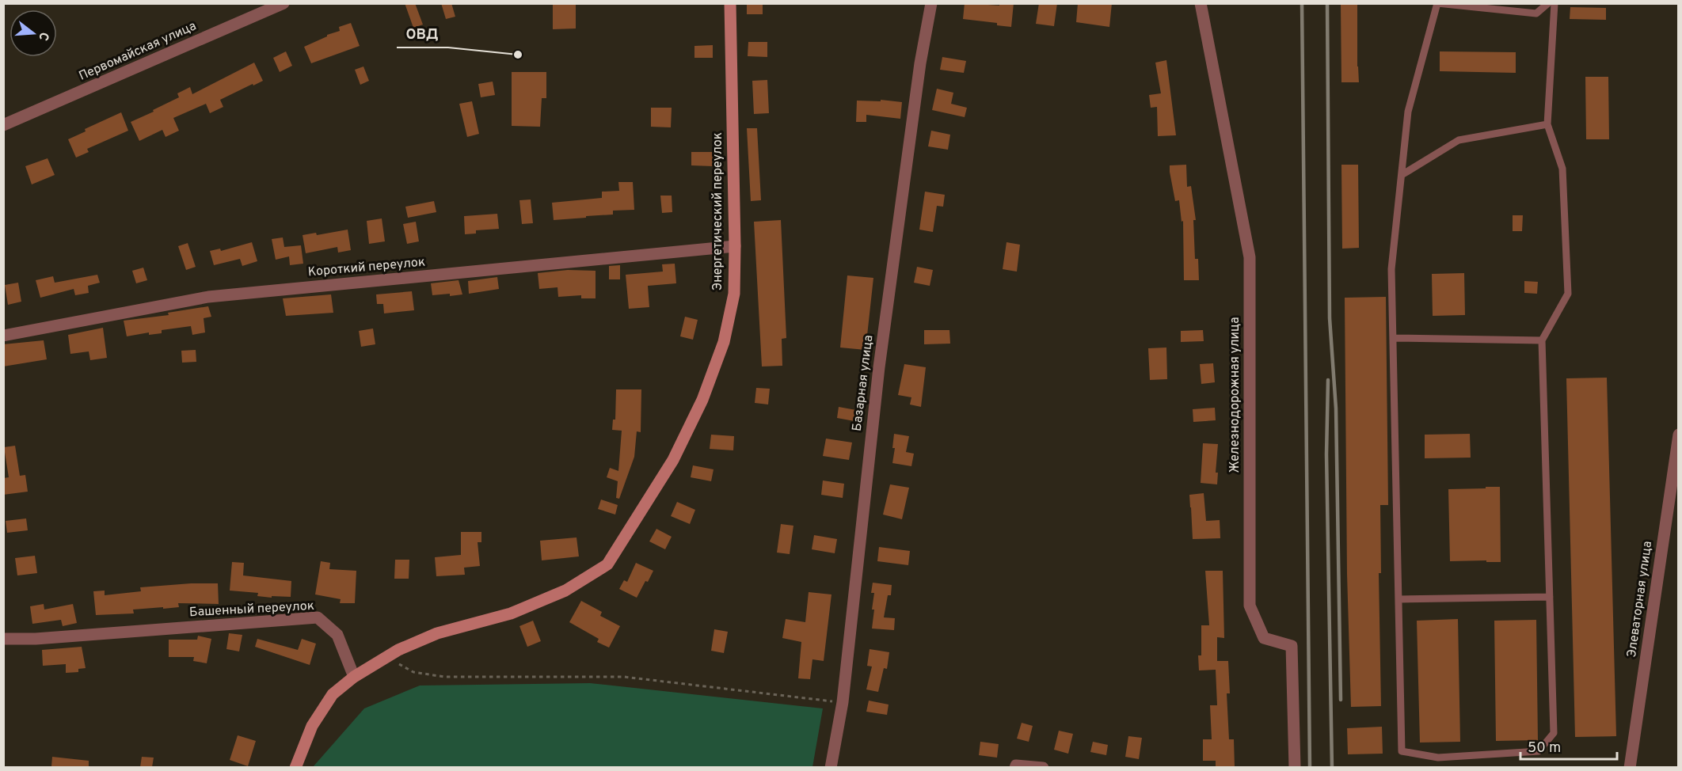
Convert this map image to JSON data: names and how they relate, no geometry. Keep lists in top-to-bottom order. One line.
{"streets":{"street":["Первомайская улица","Энергетический переулок","Короткий переулок","Базарная улица","Железнодорожная улица","Элеваторная улица","Башенный переулок"]},"crossings":[["Энергетический переулок","Короткий переулок"]],"places":["ОВД"],"scale_bar":"50 m","north":"right"}
